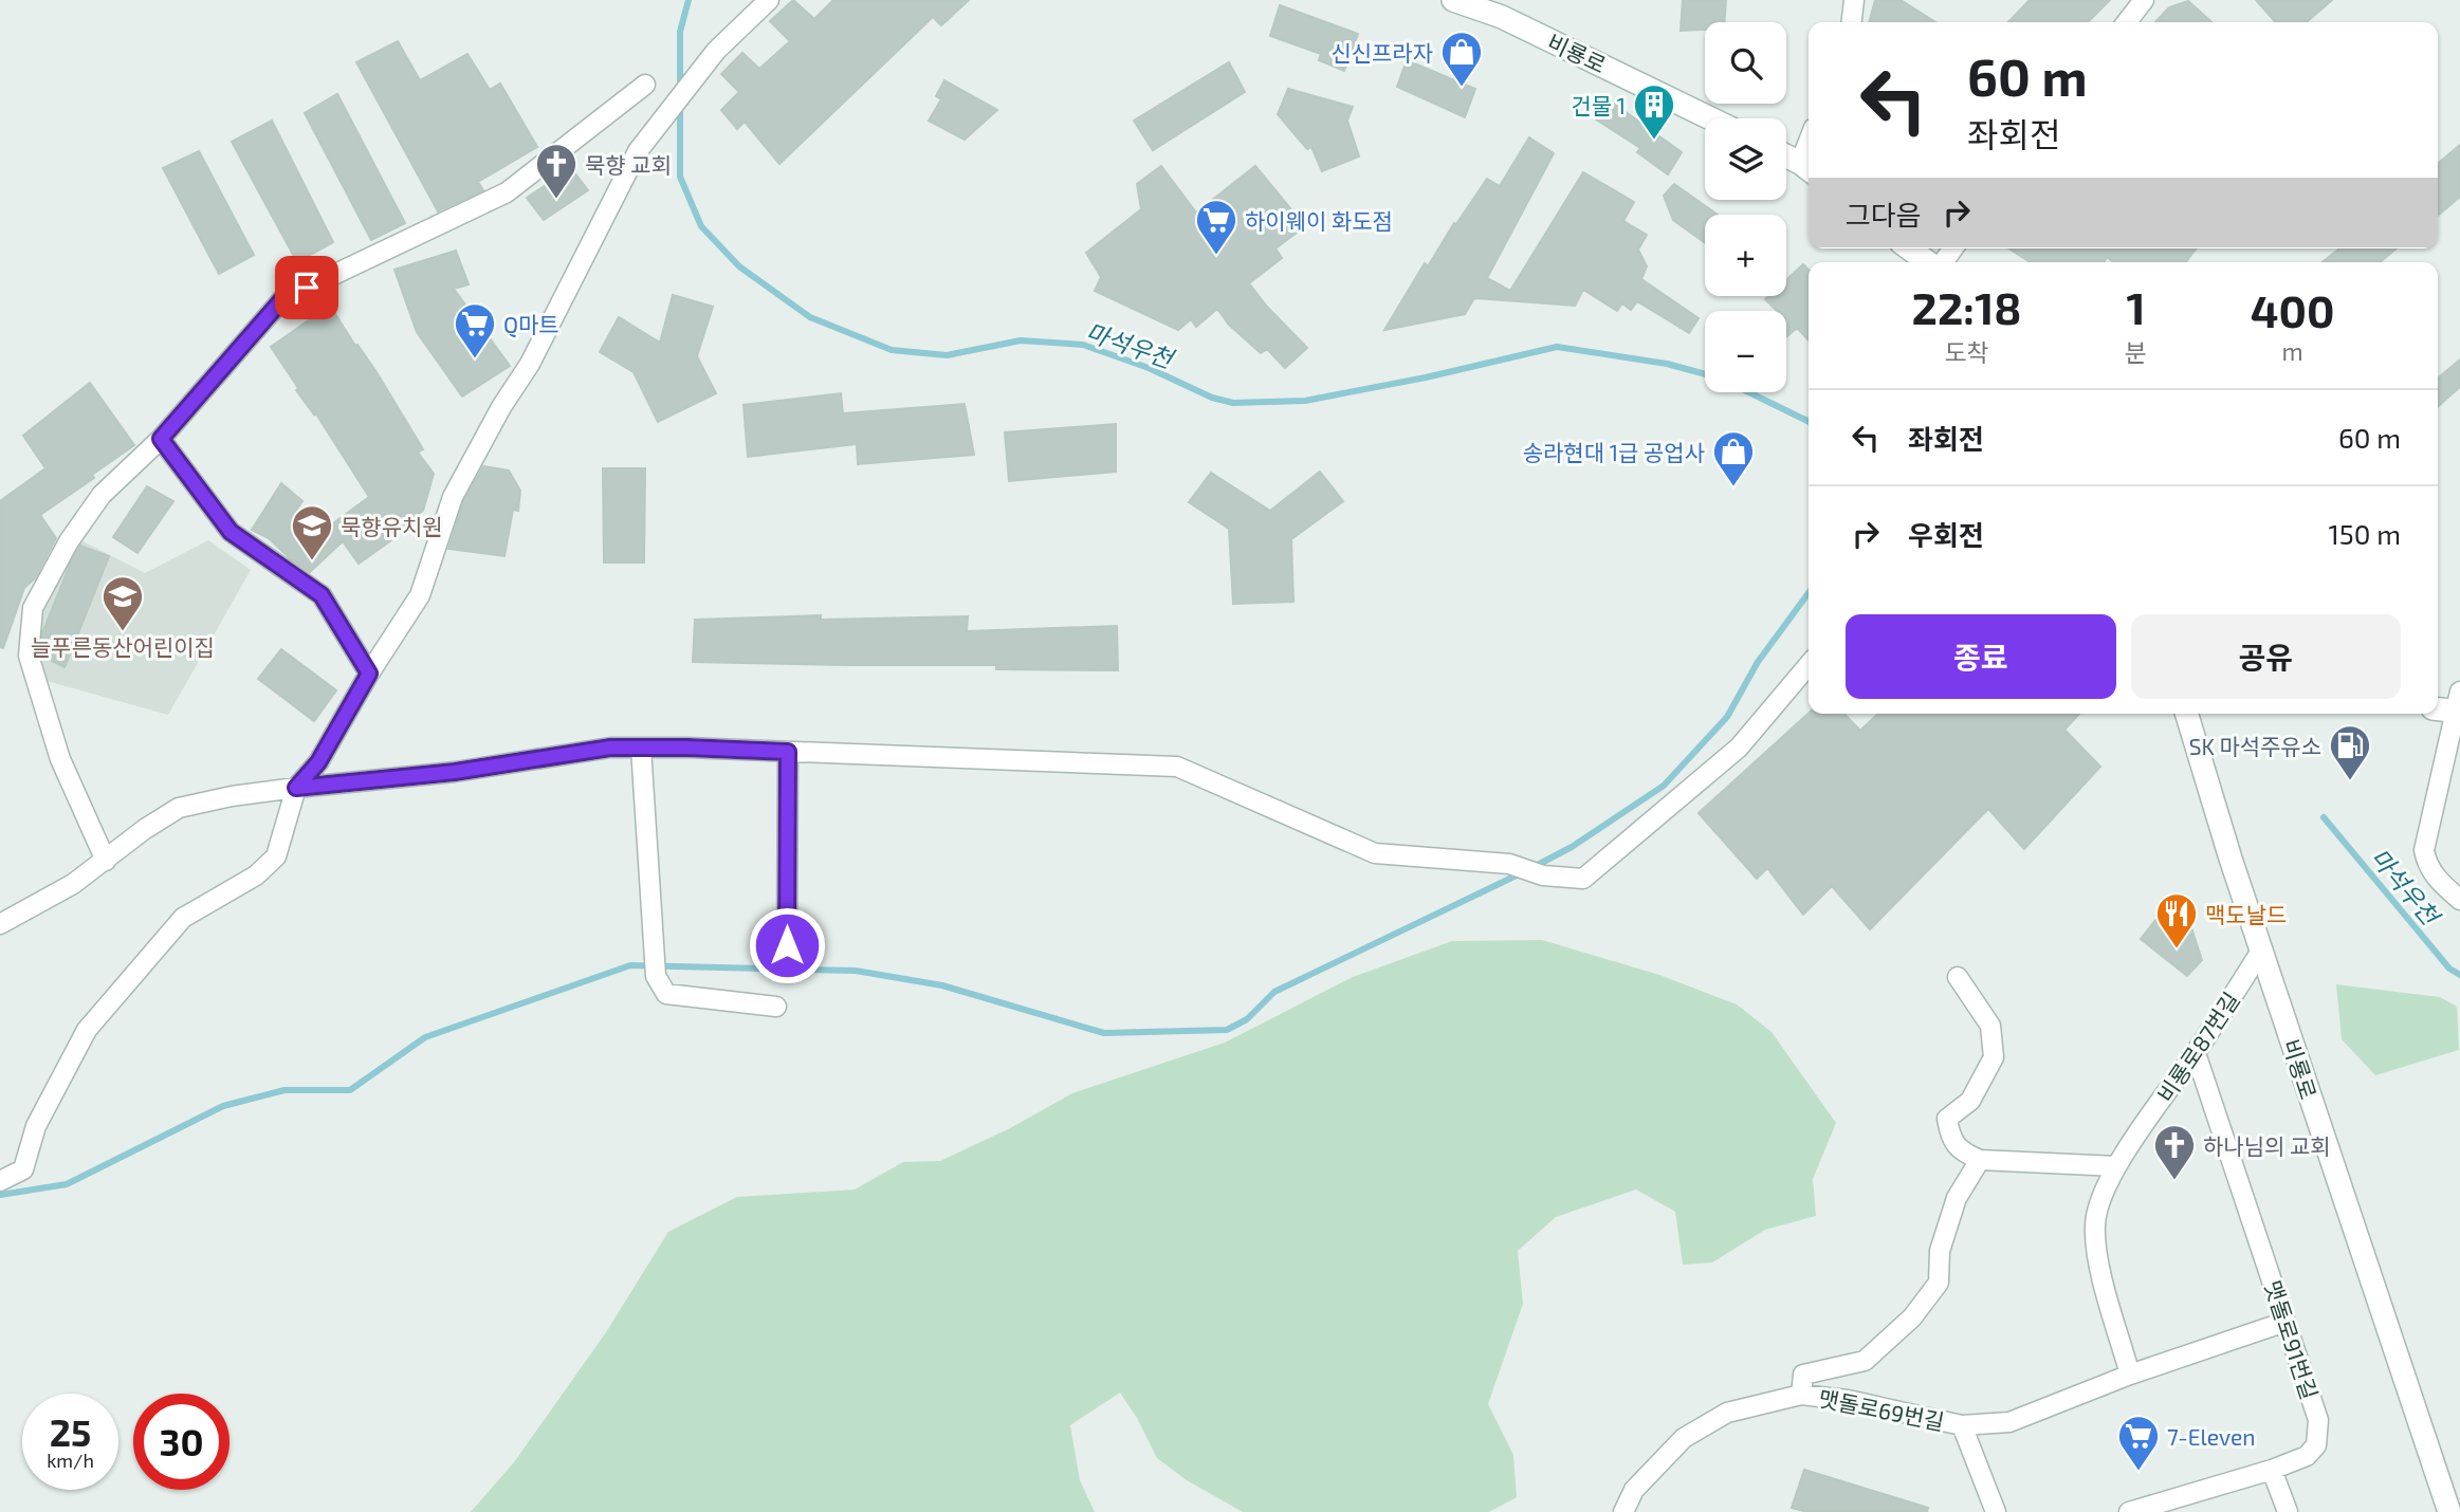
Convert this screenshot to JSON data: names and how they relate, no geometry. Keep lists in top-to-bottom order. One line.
{"streets":{"street":["비룡로","비룡로87번길","맷돌로91번길","맷돌로69번길"]},"crossings":[["비룡로","비룡로87번길"],["비룡로87번길","맷돌로91번길"],["맷돌로91번길","맷돌로69번길"]],"water":["마석우천"],"places":{"shop":["신신프라자","송라현대 1급 공업사"],"building":["건물 1"],"church":["묵향 교회","하나님의 교회"],"supermarket":["하이웨이 화도점","Q마트","7-Eleven"],"school or university":["묵향유치원","늘푸른동산어린이집"],"fuel station":["SK 마석주유소"],"restaurant":["맥도날드"]},"page":{"map_buttons":["+","−"],"turn":["60 m","좌회전"],"then":"그다음","eta":["22:18","도착","1","분","400","m"],"list":[{"name":"좌회전","value":"60 m"},{"name":"우회전","value":"150 m"}],"buttons":["종료","공유"],"speed":"25 km/h","limit":"30"}}
